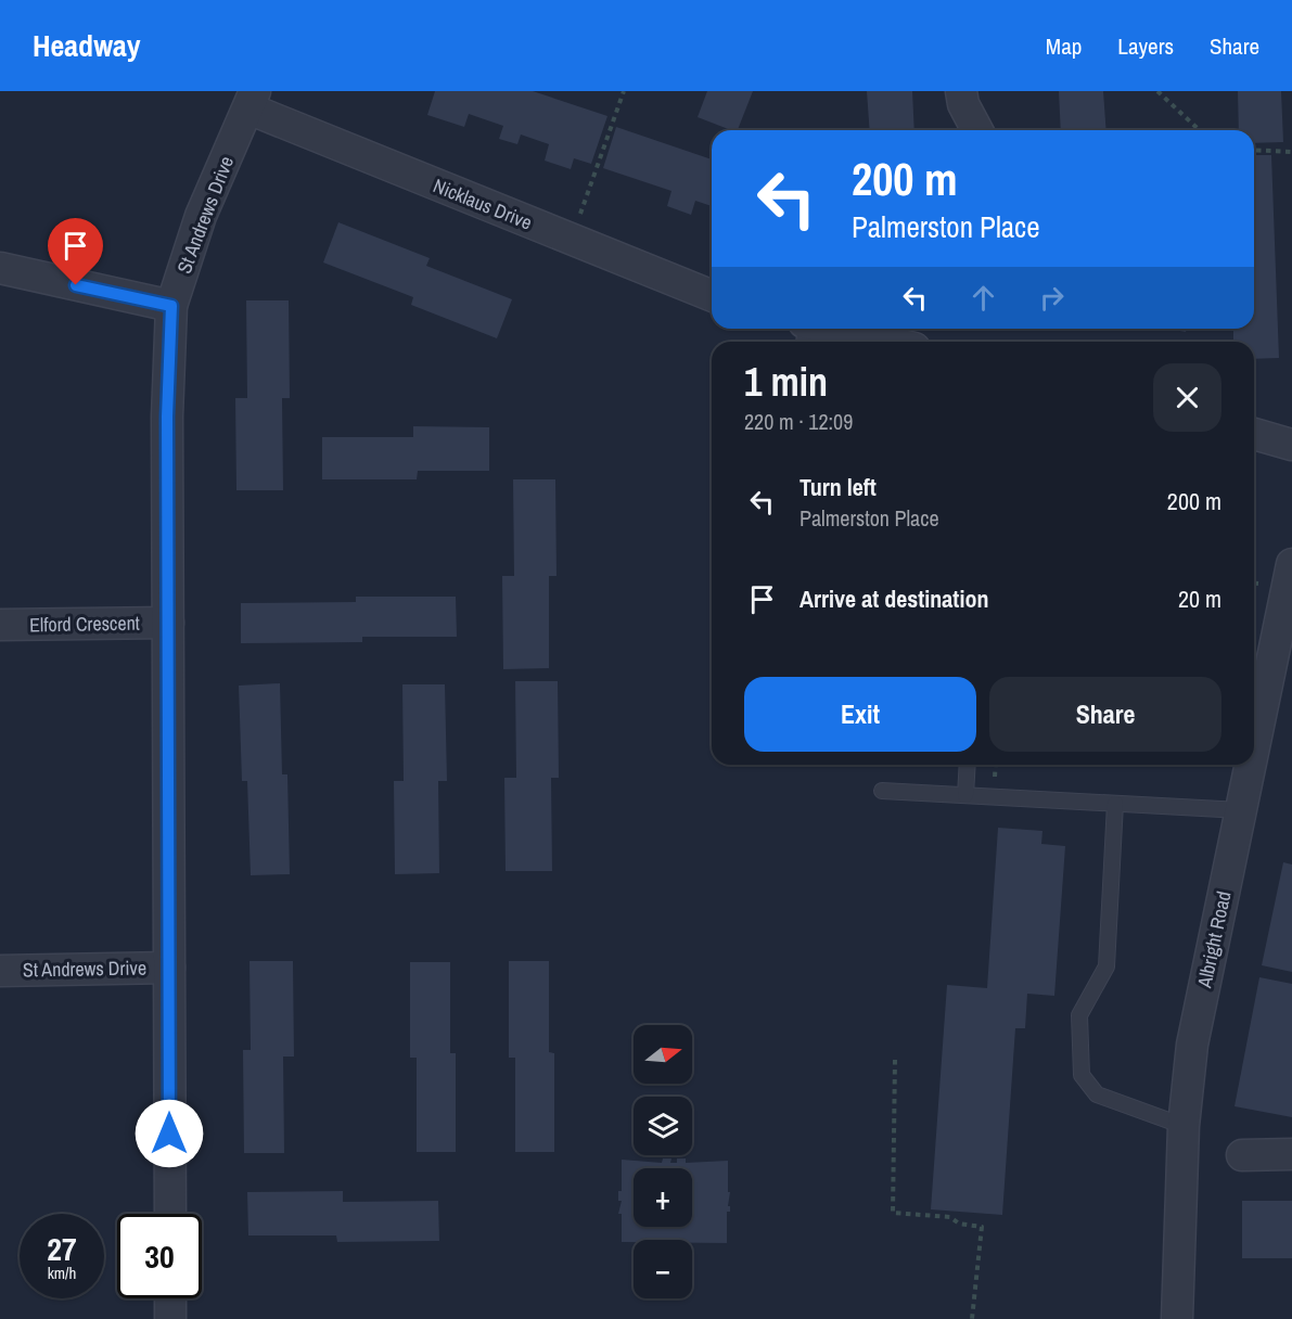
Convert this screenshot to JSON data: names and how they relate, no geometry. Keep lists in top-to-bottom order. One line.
{"streets":{"street":["Nicklaus Drive","St Andrews Drive","Elford Crescent","Albright Road"]},"crossings":[["Nicklaus Drive","St Andrews Drive"],["St Andrews Drive","Elford Crescent"]],"north":"right","page":{"header":"Headway","nav":["Map","Layers","Share"],"turn":["200 m","Palmerston Place"],"heading":["1 min","220 m · 12:09"],"list":[{"name":"Turn left","note":"Palmerston Place","value":"200 m"},{"name":"Arrive at destination","value":"20 m"}],"buttons":["Exit","Share"],"map_buttons":["+","−"],"speed":"27 km/h","limit":"30"}}
